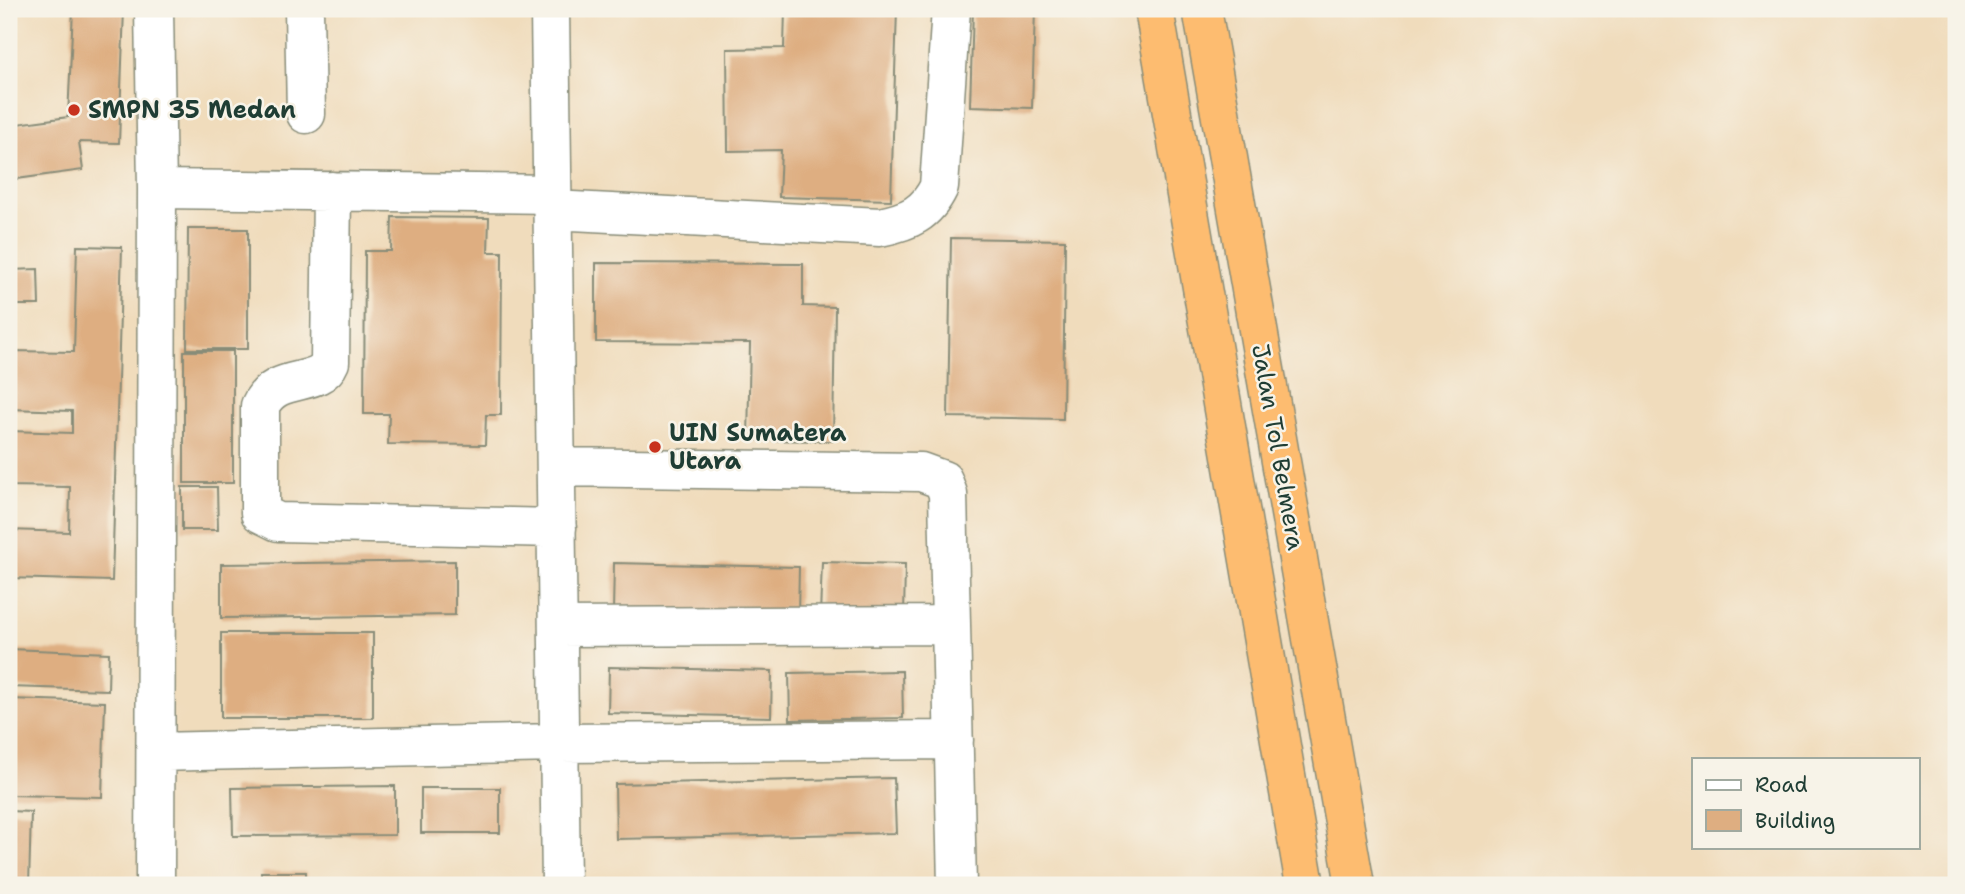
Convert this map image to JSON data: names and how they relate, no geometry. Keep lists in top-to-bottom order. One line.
{"streets":{"highway":["Jalan Tol Belmera"]},"places":["SMPN 35 Medan","UIN Sumatera Utara"],"legend":["Road","Building"]}
